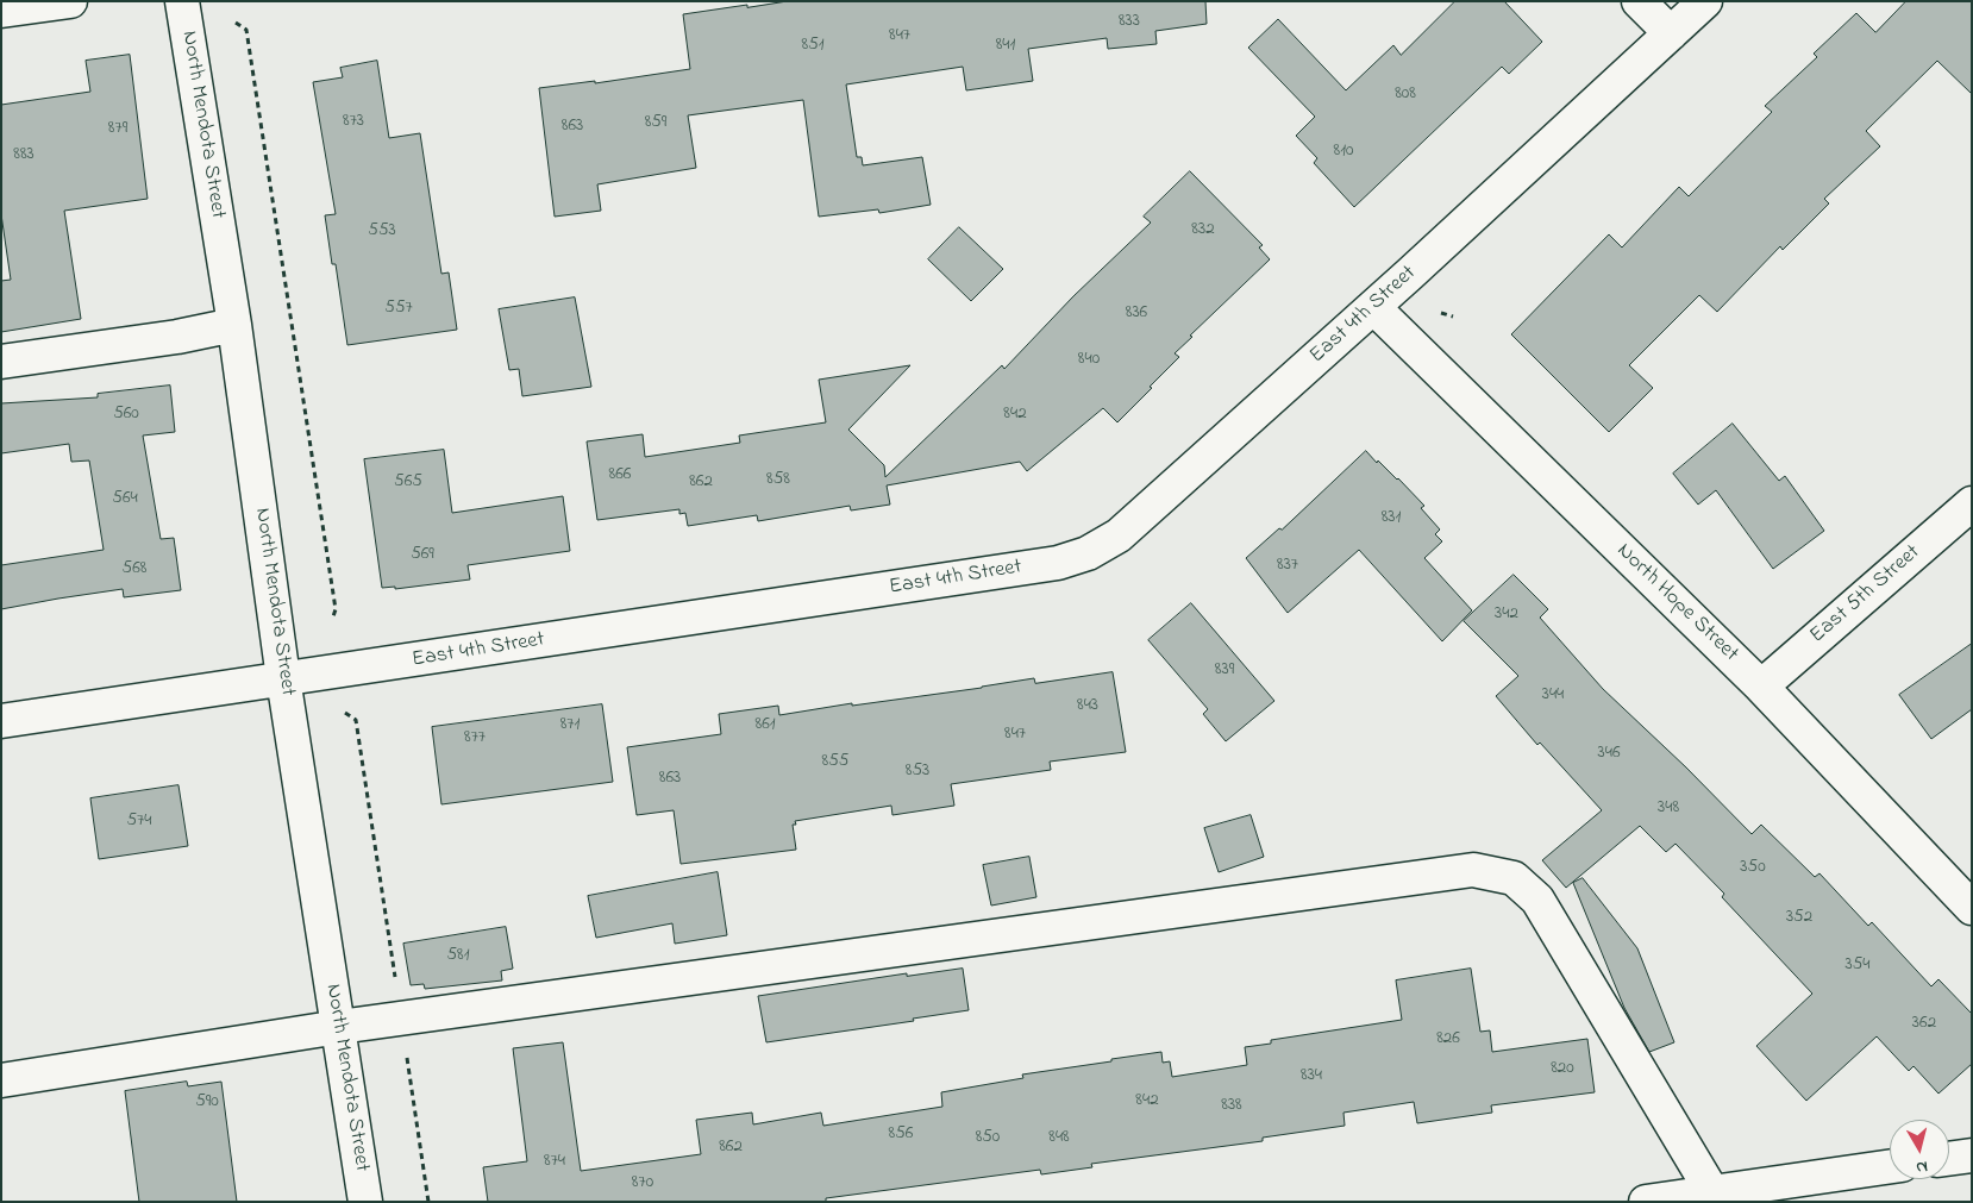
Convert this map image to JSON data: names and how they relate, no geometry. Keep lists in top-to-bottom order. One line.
{"streets":{"street":["North Mendota Street","East 4th Street","East 5th Street","North Hope Street"]},"crossings":[["North Mendota Street","East 4th Street"],["East 4th Street","North Hope Street"],["East 5th Street","North Hope Street"]],"house_numbers":["833","847","851","841","808","873","859","863","879","810","883","832","553","557","836","840","560","842","866","858","565","862","564","831","569","837","568","342","839","344","843","871","861","847","877","346","855","853","863","348","574","350","352","581","354","362","826","820","834","842","590","838","856","850","848","862","874","870"],"north":"bottom"}
